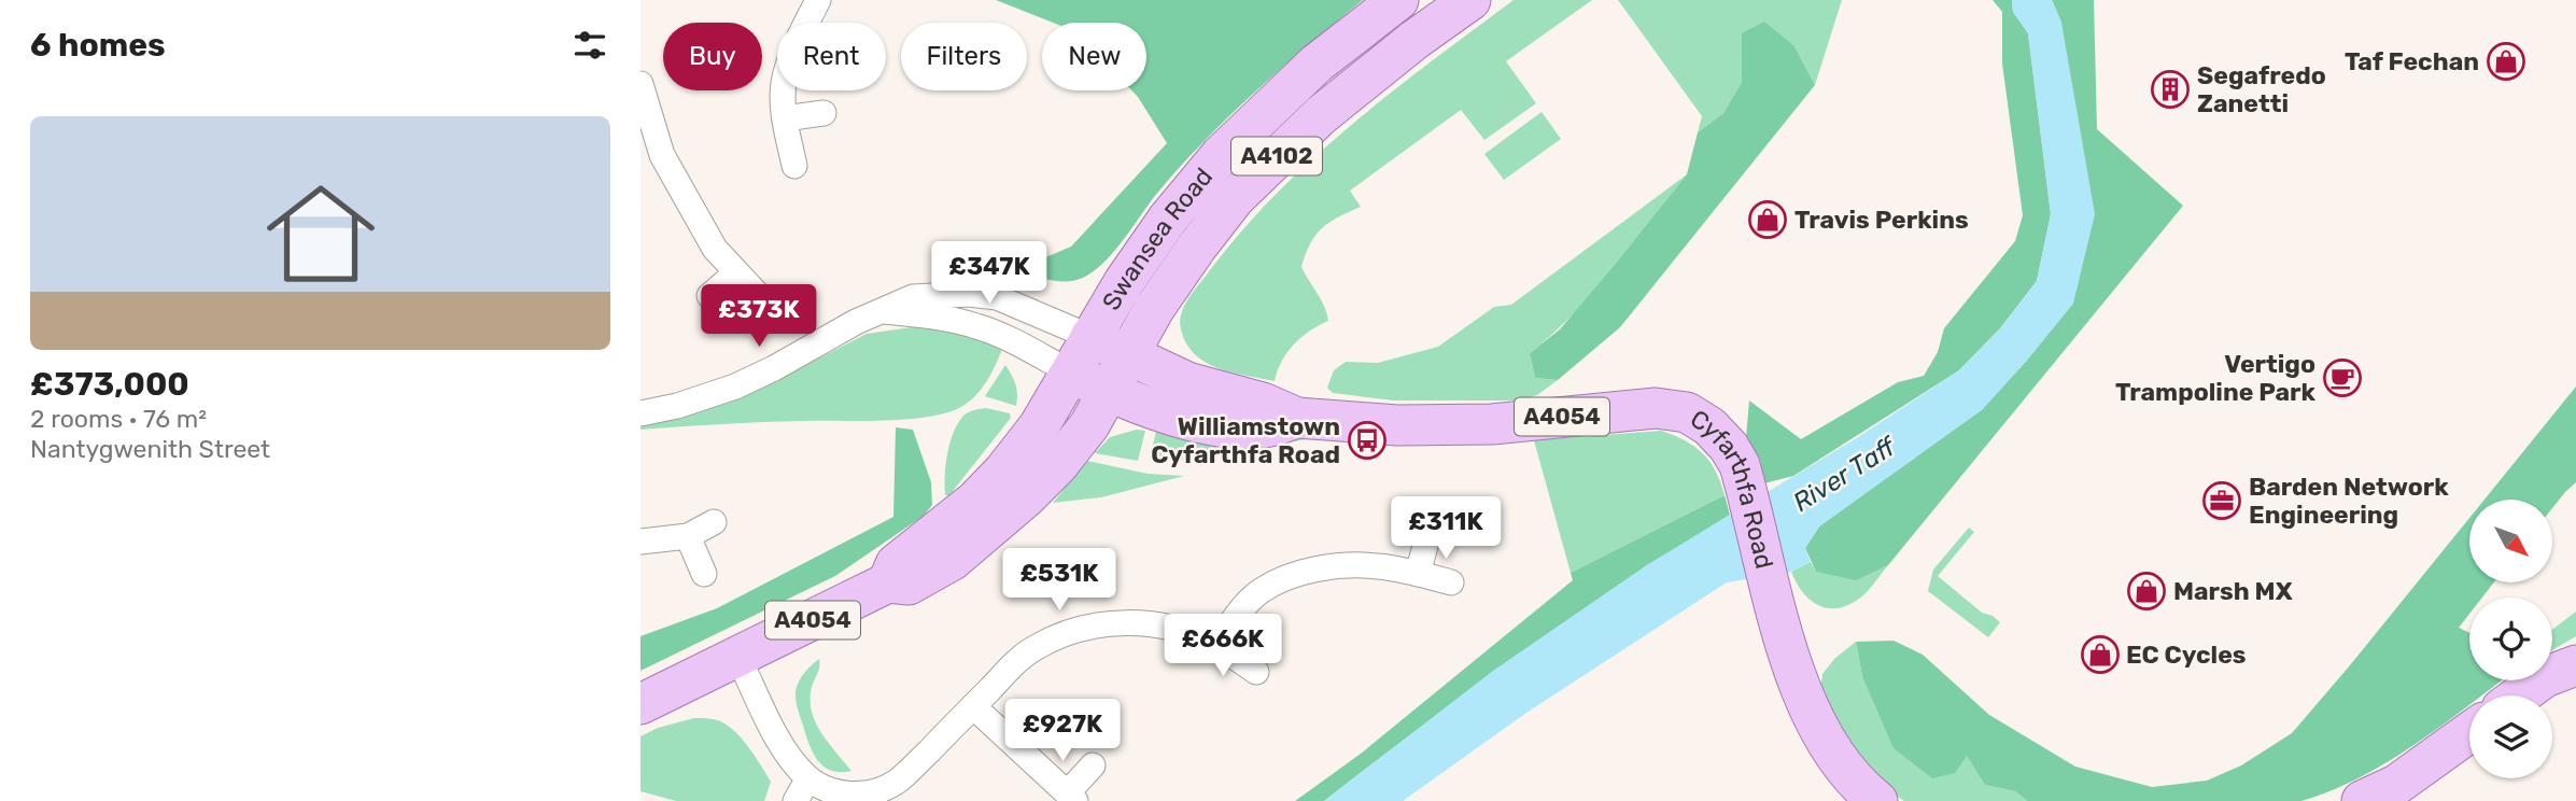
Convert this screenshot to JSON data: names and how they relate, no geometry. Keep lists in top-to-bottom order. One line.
{"streets":{"main road":["A4102","Swansea Road","A4054","Cyfarthfa Road"]},"crossings":[["Swansea Road","A4054"],["Swansea Road","Cyfarthfa Road"],["A4054","Cyfarthfa Road"]],"water":["River Taff"],"places":{"shop":["Taf Fechan","Travis Perkins","Marsh MX","EC Cycles"],"building":["Segafredo Zanetti"],"cafe":["Vertigo Trampoline Park"],"bus stop":["Williamstown Cyfarthfa Road"],"office":["Barden Network Engineering"]},"north":"bottom right","page":{"heading":"6 homes","chip":["Buy","Rent","Filters","New"],"list":[{"name":"£373,000","note":"2 rooms · 76 m² · Nantygwenith Street"}],"price":["£347K","£373K","£311K","£531K","£666K","£927K"]}}
